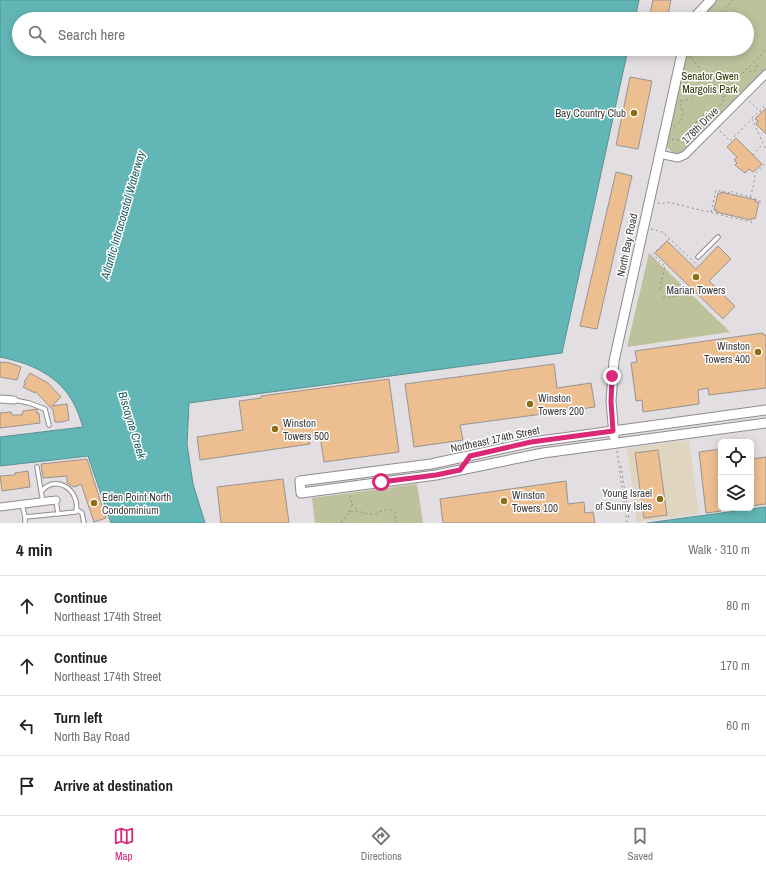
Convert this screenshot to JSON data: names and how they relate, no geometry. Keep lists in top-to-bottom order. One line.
{"streets":{"street":["178th Drive","North Bay Road","Northeast 174th Street"]},"crossings":[["178th Drive","North Bay Road"],["North Bay Road","Northeast 174th Street"]],"water":["Atlantic Intracoastal Waterway","Biscayne Creek"],"parks":["Senator Gwen Margolis Park"],"places":["Bay Country Club","Marian Towers","Winston Towers 400","Winston Towers 200","Winston Towers 500","Young Israel of Sunny Isles","Winston Towers 100","Eden Point North Condominium"],"page":{"search":"Search here","heading":["4 min","Walk · 310 m"],"list":[["Continue","Northeast 174th Street","80 m"],["Continue","Northeast 174th Street","170 m"],["Turn left","North Bay Road","60 m"],"Arrive at destination"],"nav":["Map","Directions","Saved"]}}
